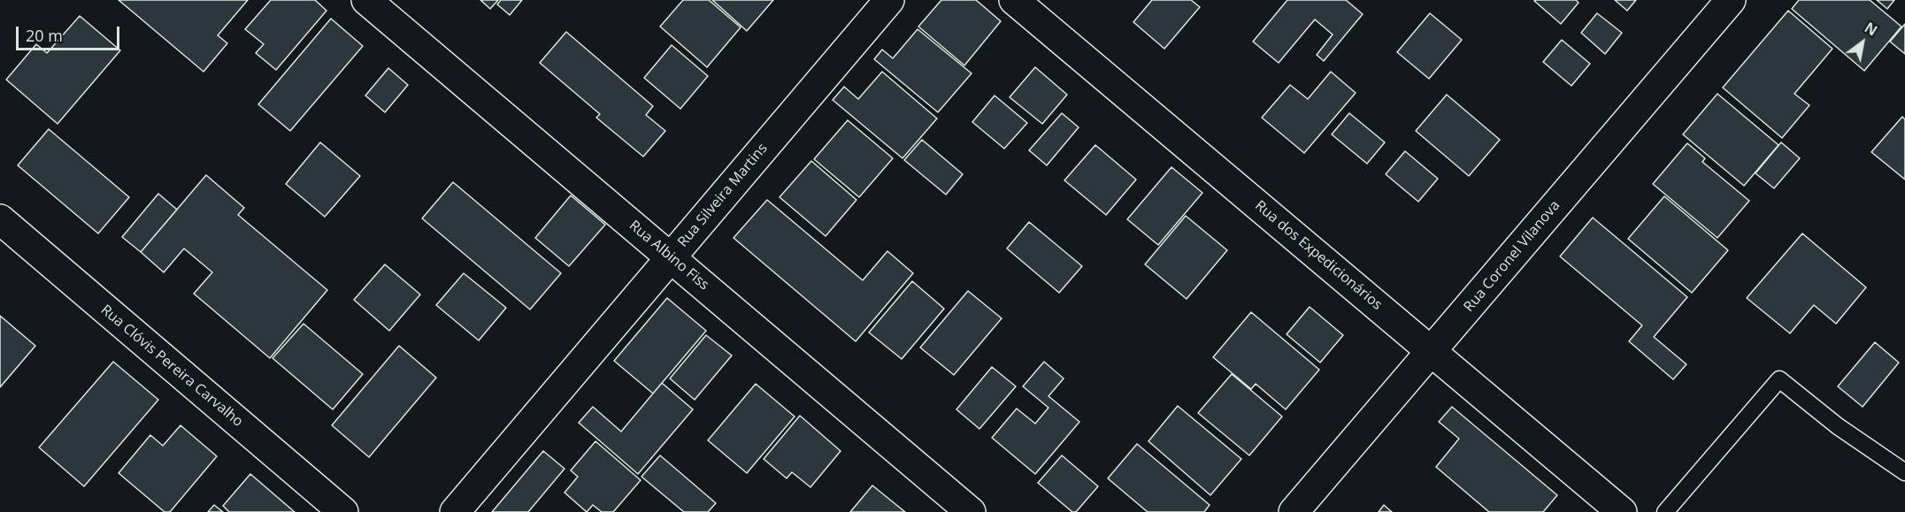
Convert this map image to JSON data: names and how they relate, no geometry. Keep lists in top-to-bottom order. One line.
{"streets":{"street":["Rua Silveira Martins","Rua Albino Fiss","Rua dos Expedicionários","Rua Coronel Vilanova","Rua Clóvis Pereira Carvalho"]},"crossings":[["Rua Silveira Martins","Rua Albino Fiss"],["Rua dos Expedicionários","Rua Coronel Vilanova"]],"scale_bar":"20 m","north":"top right"}
